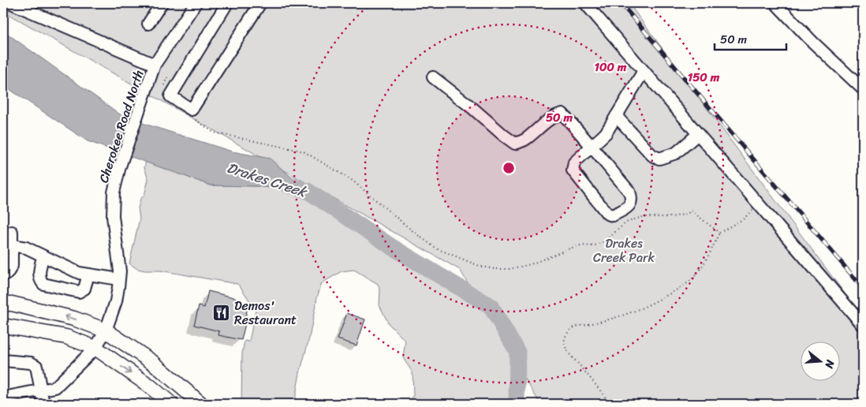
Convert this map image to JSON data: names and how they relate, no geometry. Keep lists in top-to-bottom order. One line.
{"streets":{"street":["Cherokee Road North"]},"water":["Drakes Creek"],"parks":["Drakes Creek Park"],"places":{"restaurant":["Demos' Restaurant"]},"scale_bar":"50 m","north":"right","rings":["100 m","150 m","50 m"]}
